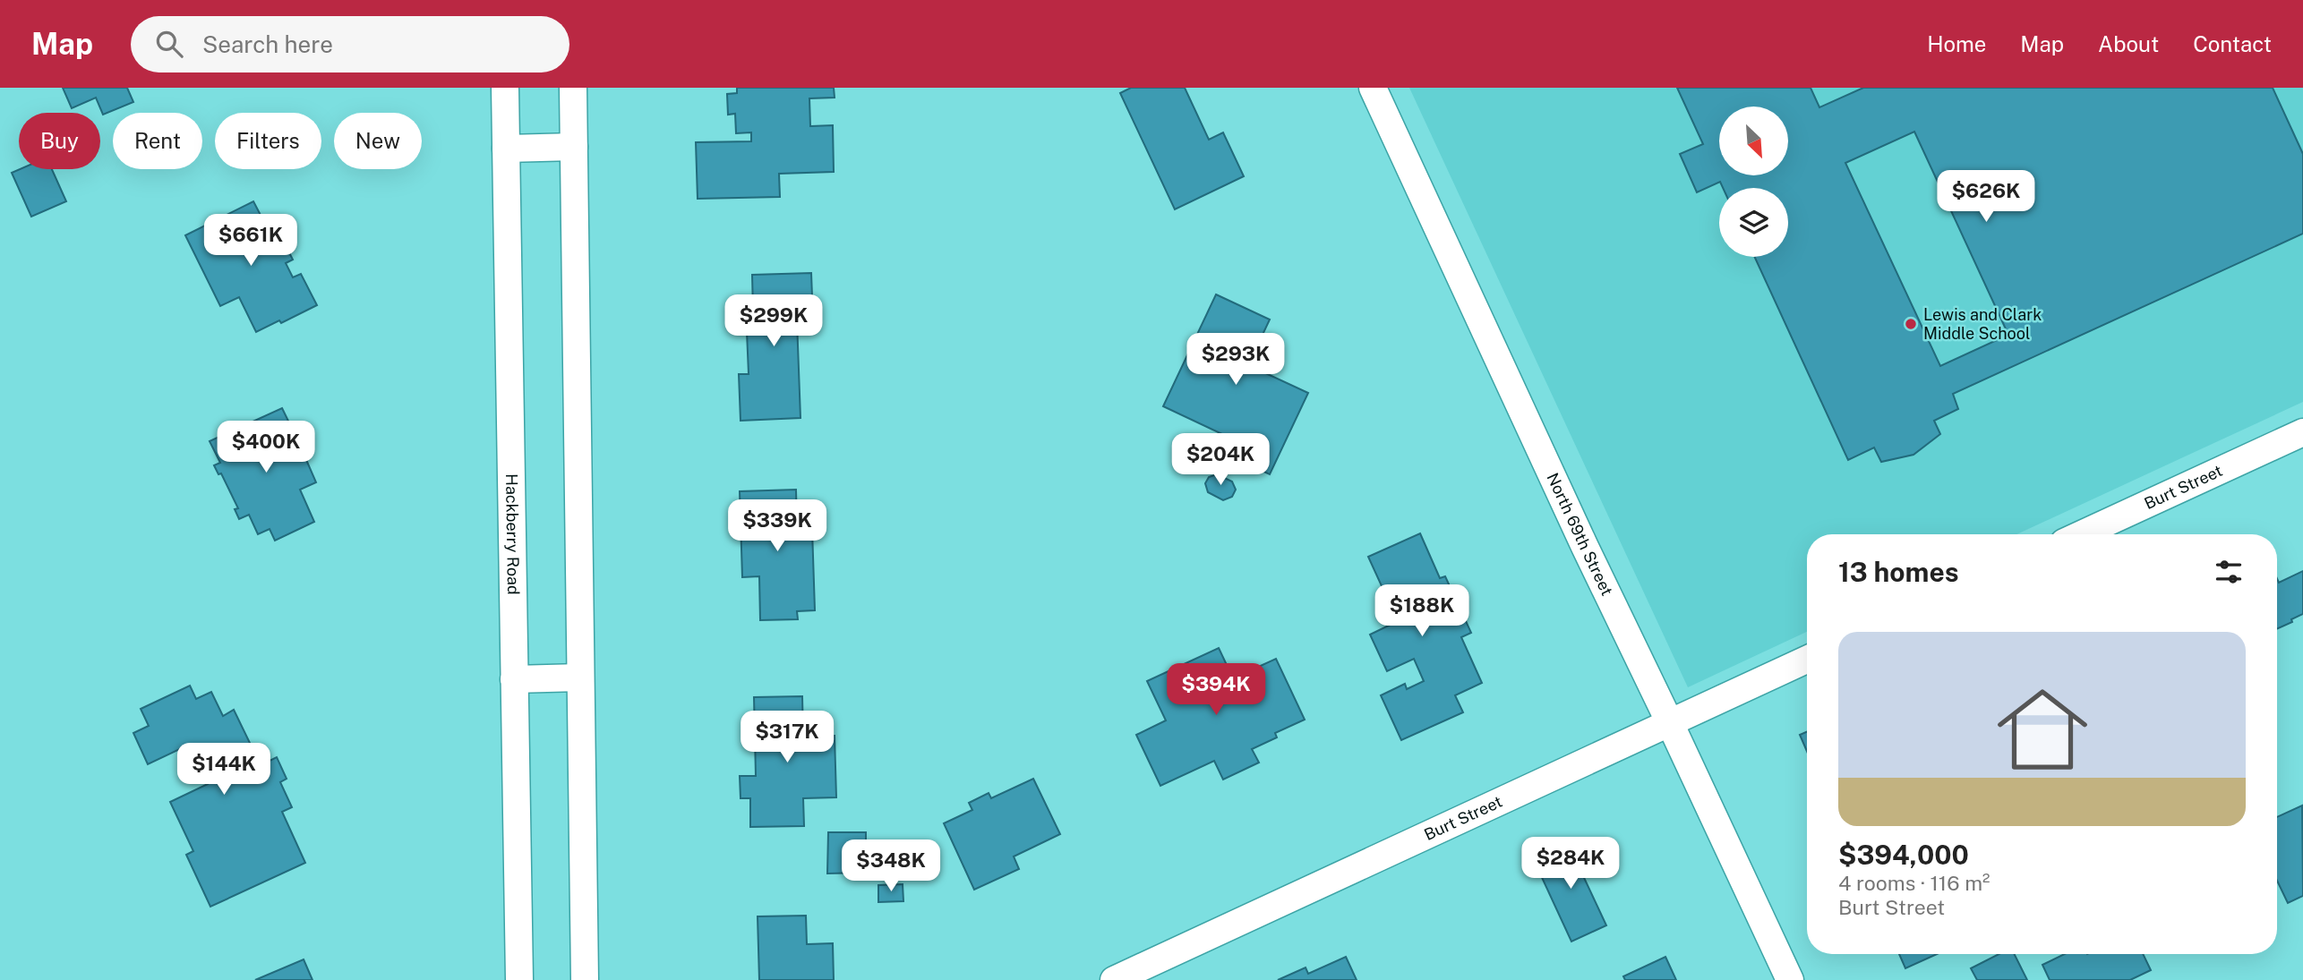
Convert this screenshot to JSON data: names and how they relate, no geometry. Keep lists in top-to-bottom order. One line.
{"streets":{"street":["Burt Street","Hackberry Road","North 69th Street"]},"crossings":[["Burt Street","North 69th Street"]],"places":["Lewis and Clark Middle School"],"north":"bottom right","page":{"header":"Map","search":"Search here","nav":["Home","Map","About","Contact"],"chip":["Buy","Rent","Filters","New"],"price":["$626K","$661K","$299K","$293K","$400K","$204K","$339K","$188K","$394K","$317K","$144K","$284K","$348K"],"heading":"13 homes","list":[{"name":"$394,000","note":"4 rooms · 116 m² · Burt Street"}]}}
